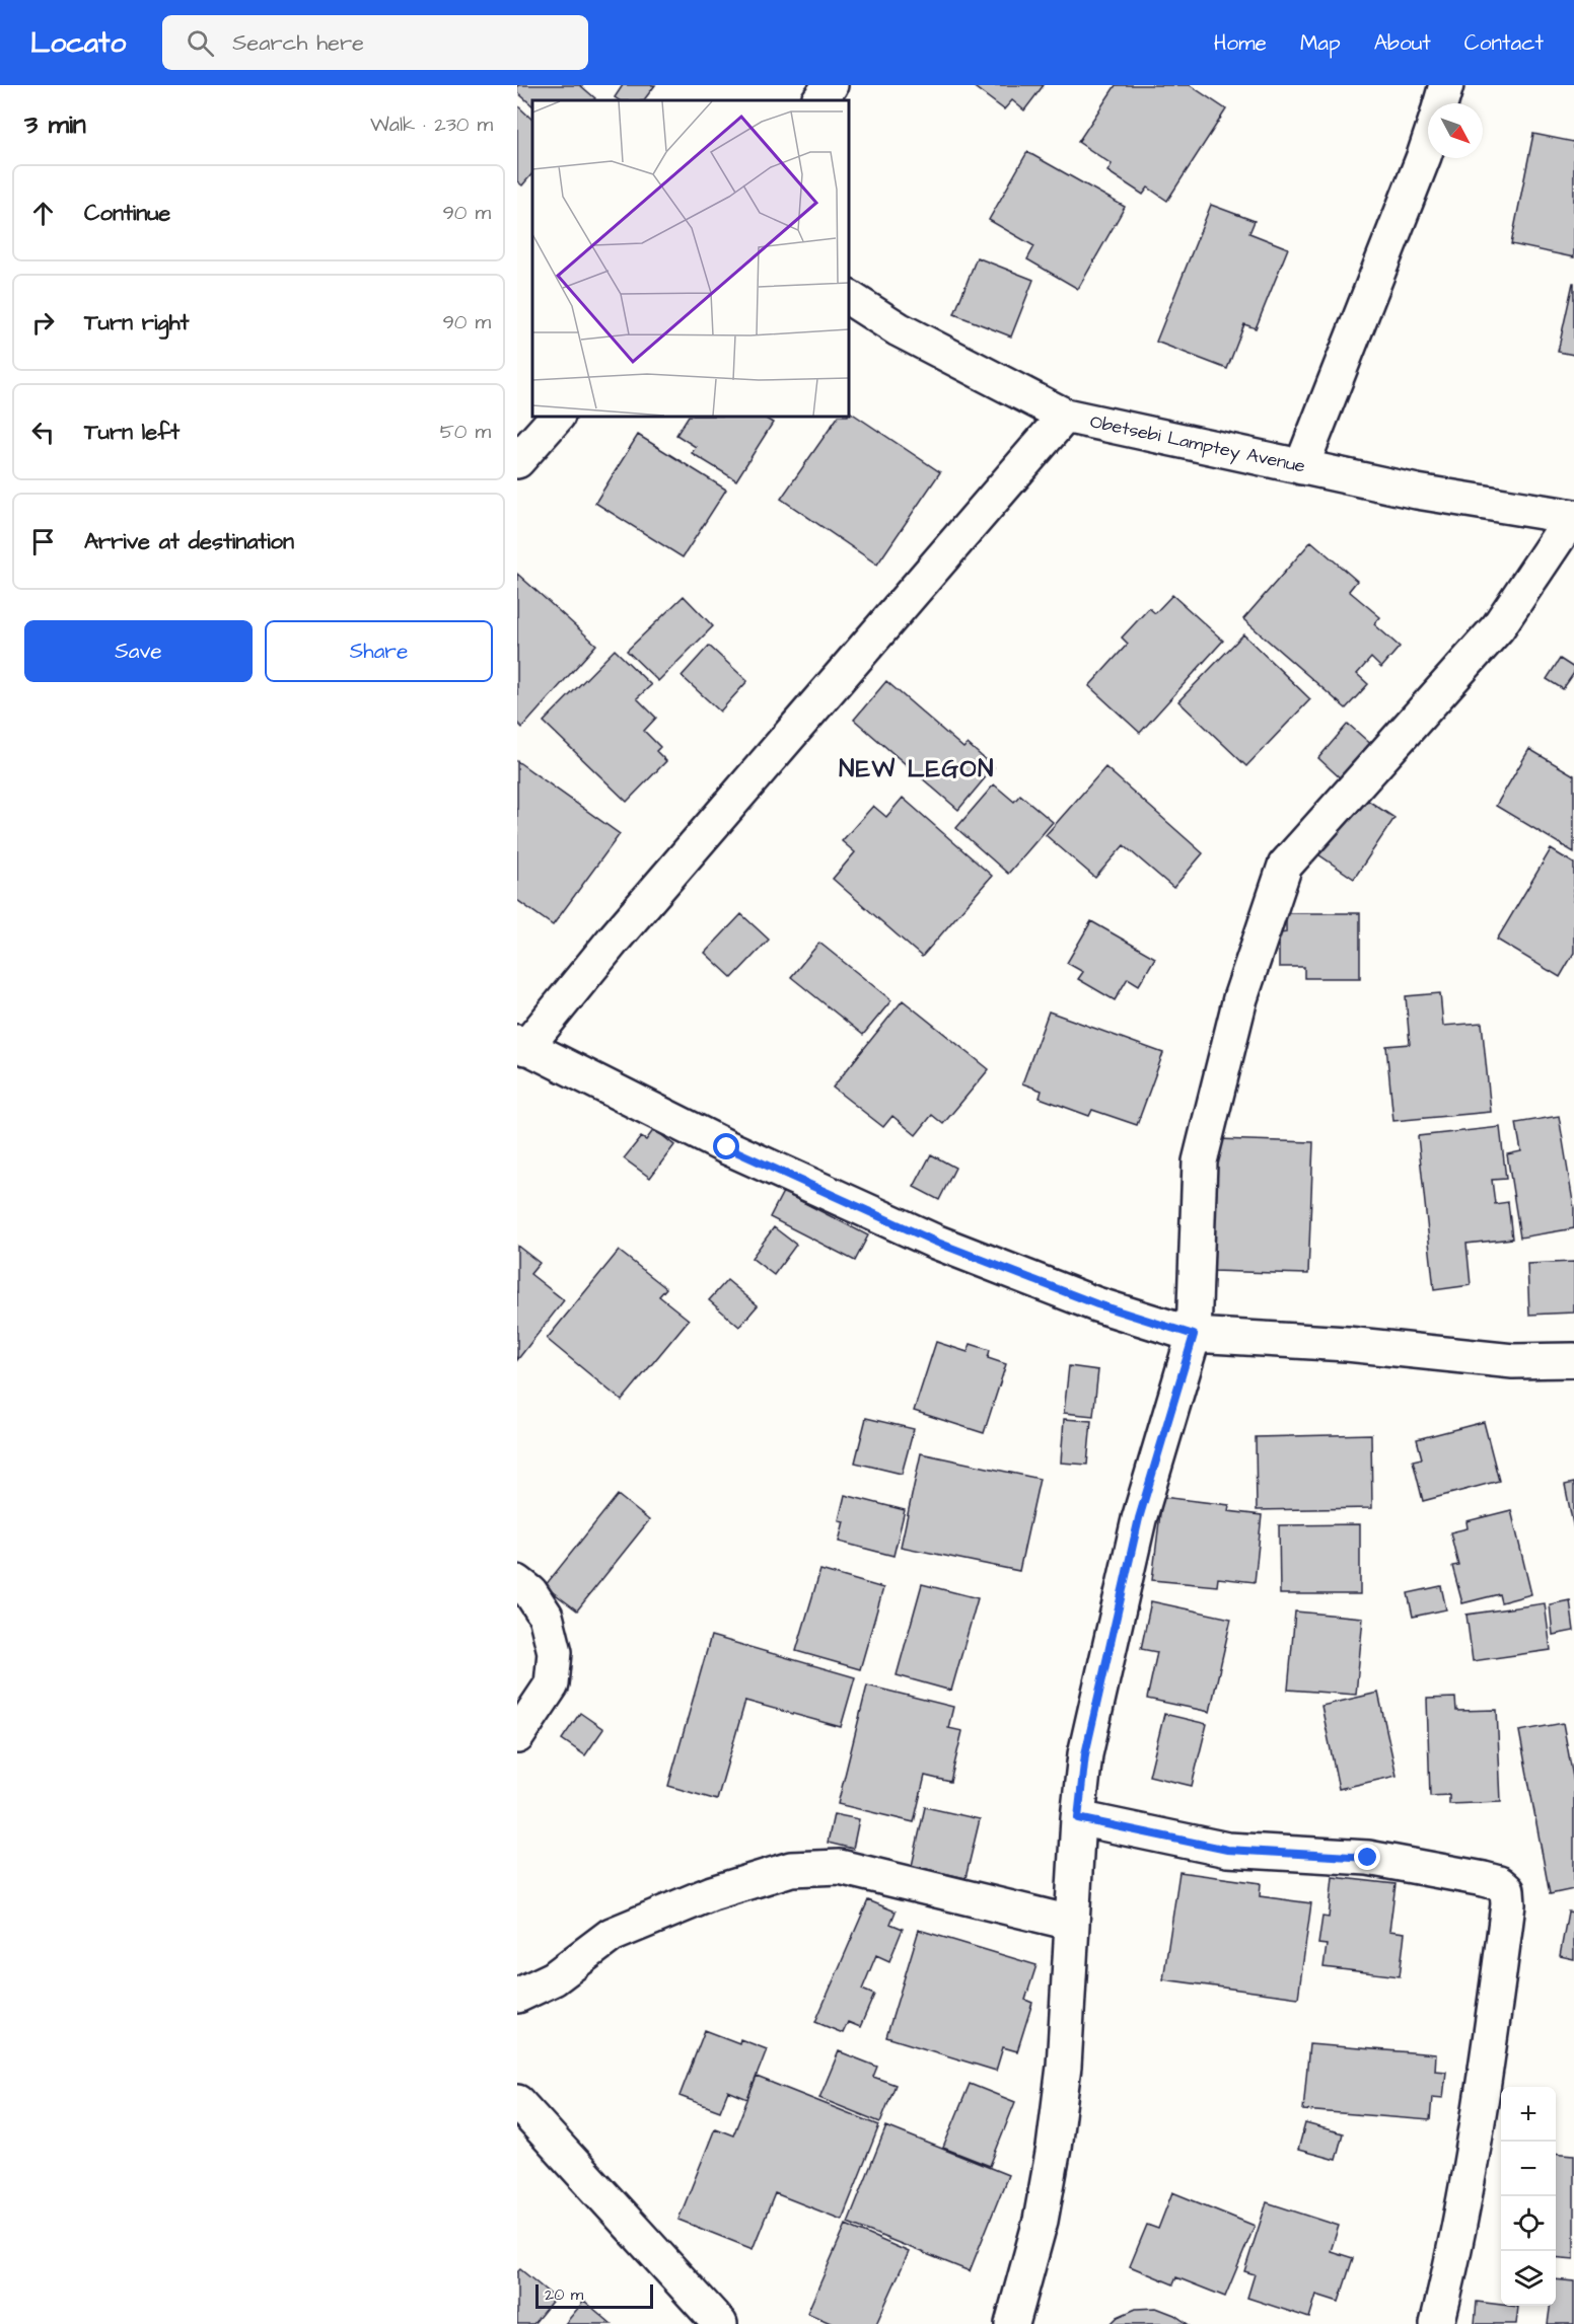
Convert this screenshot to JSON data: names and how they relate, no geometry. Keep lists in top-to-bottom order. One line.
{"streets":{"street":["Obetsebi Lamptey Avenue"]},"districts":["NEW LEGON"],"scale_bar":"20 m","north":"bottom right","page":{"header":"Locato","search":"Search here","nav":["Home","Map","About","Contact"],"heading":["3 min","Walk · 230 m"],"list":[["Continue","90 m"],["Turn right","90 m"],["Turn left","50 m"],"Arrive at destination"],"buttons":["Save","Share"],"map_buttons":["+","−"],"scale":"20 m"}}
